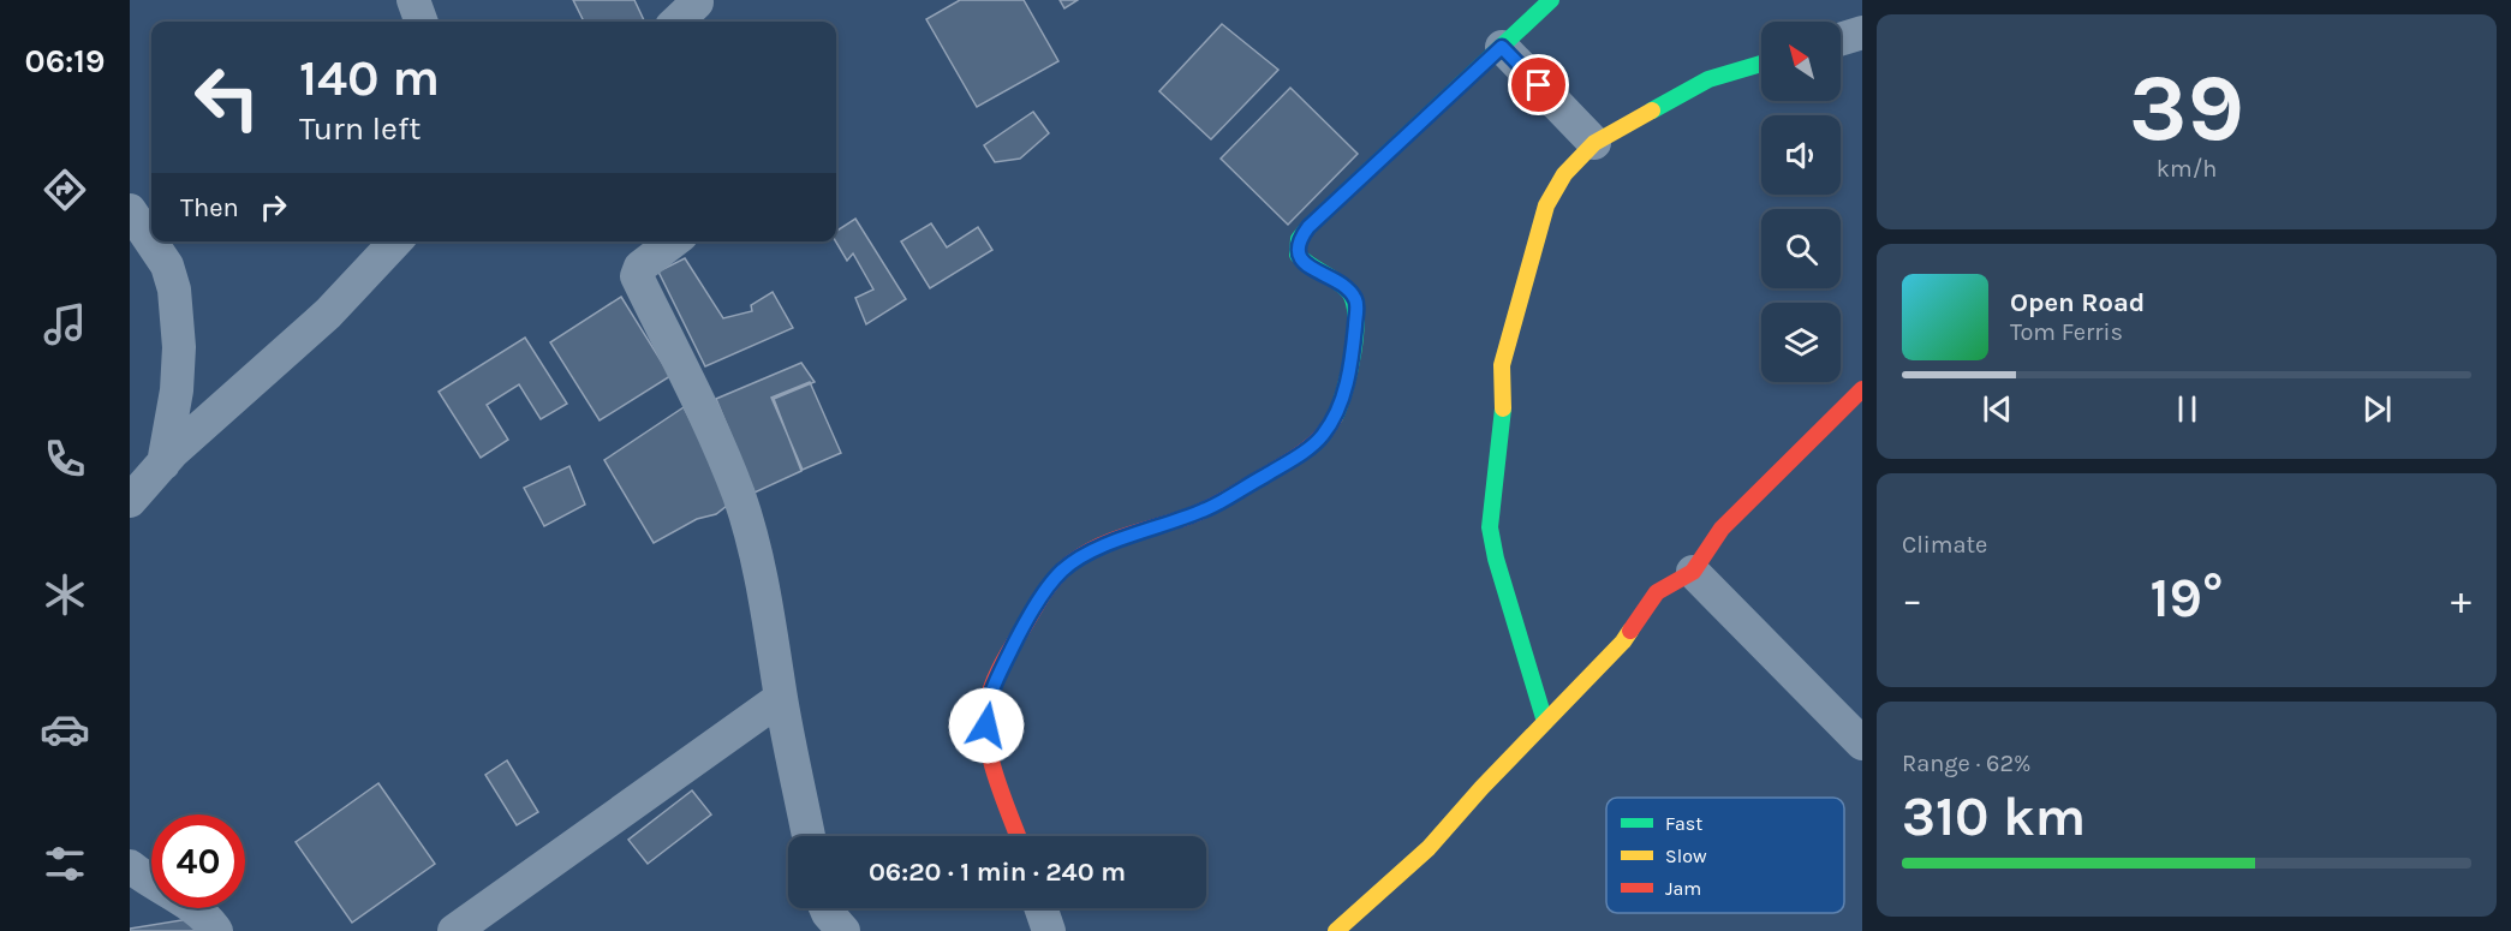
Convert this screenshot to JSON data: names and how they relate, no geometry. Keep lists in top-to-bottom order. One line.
{"legend":["Fast","Slow","Jam"],"north":"top left","page":{"tabs":"06:19","tile":[["39","km/h"],"Climate",["Range · 62%","310 km"]],"turn":["140 m","Turn left"],"then":"Then","song":["Open Road","Tom Ferris"],"heat":["−","19°","+"],"limit":"40","trip":"06:20 · 1 min · 240 m"}}
